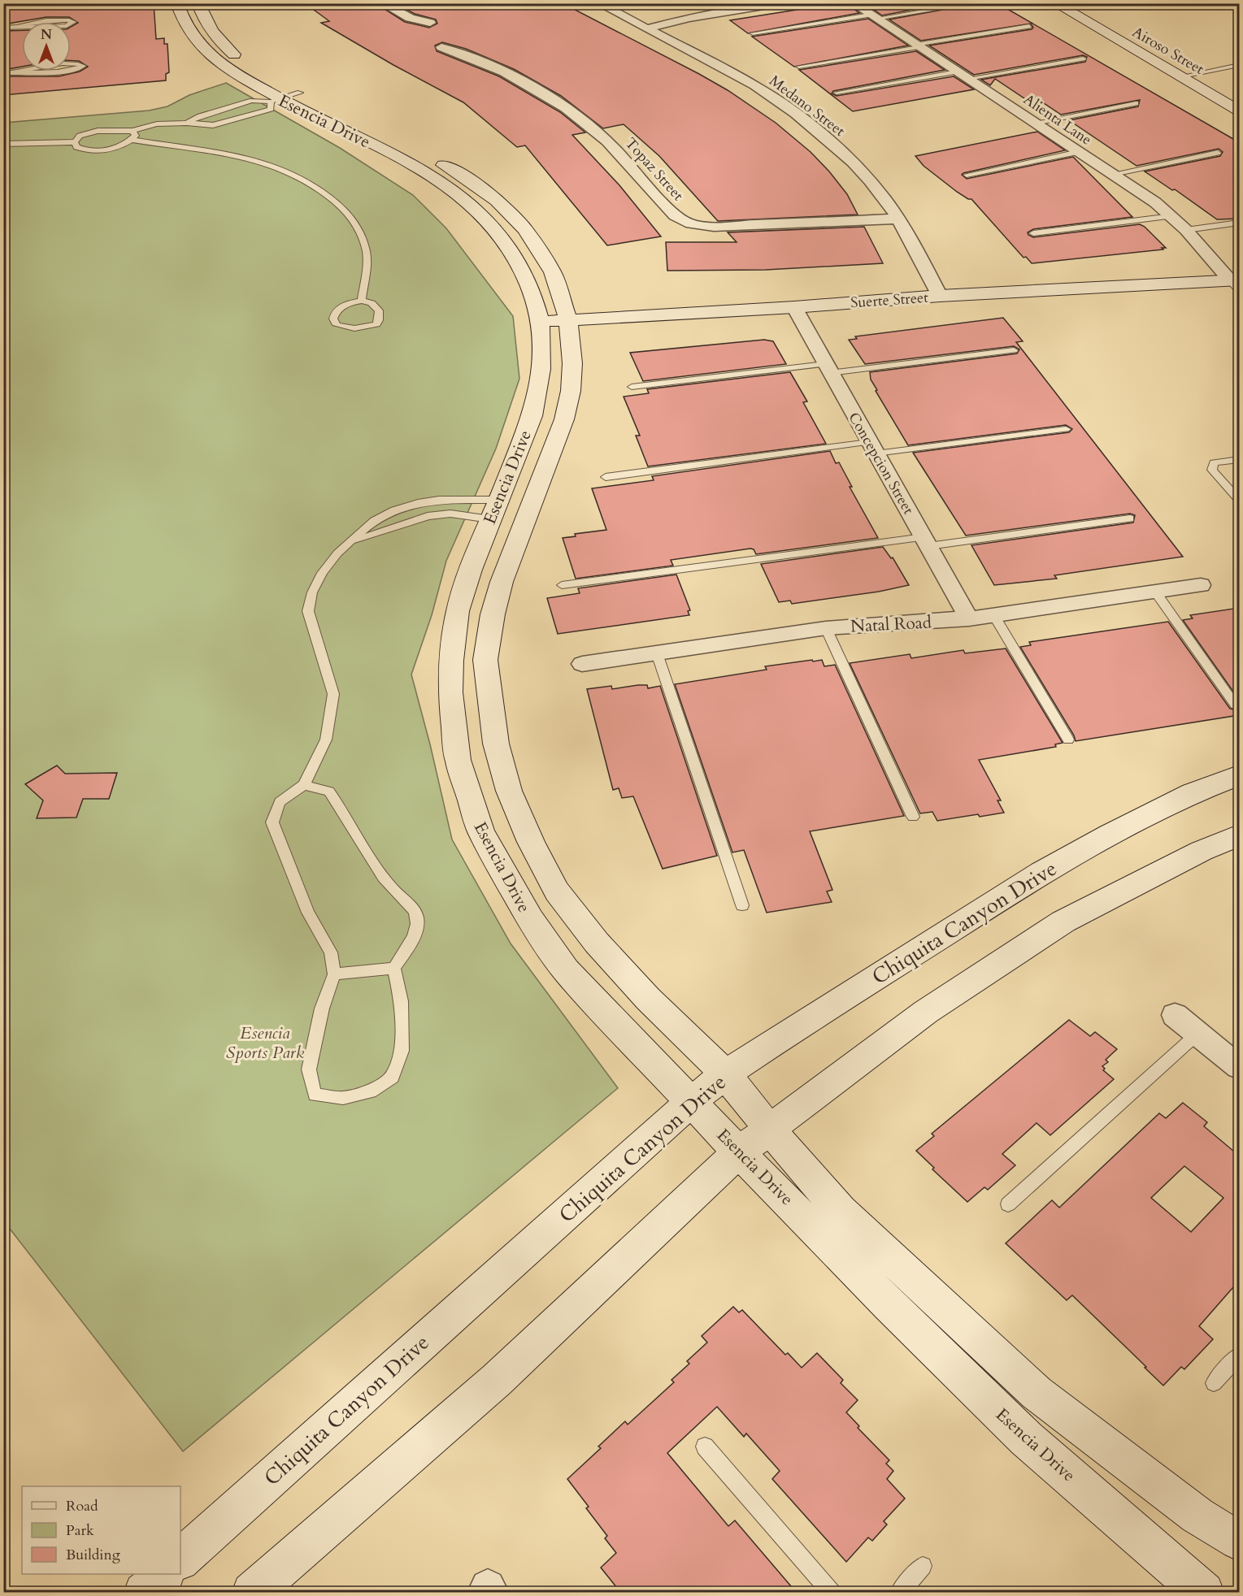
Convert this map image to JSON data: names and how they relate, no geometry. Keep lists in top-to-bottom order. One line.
{"streets":{"street":["Airoso Street","Medano Street","Alienta Lane","Esencia Drive","Topaz Street","Suerte Street","Concepcion Street","Natal Road","Chiquita Canyon Drive"]},"crossings":[["Medano Street","Topaz Street"],["Medano Street","Suerte Street"],["Alienta Lane","Suerte Street"],["Esencia Drive","Suerte Street"],["Esencia Drive","Chiquita Canyon Drive"],["Suerte Street","Concepcion Street"],["Concepcion Street","Natal Road"]],"parks":["Esencia Sports Park"],"legend":["Road","Park","Building"],"north":"top"}
